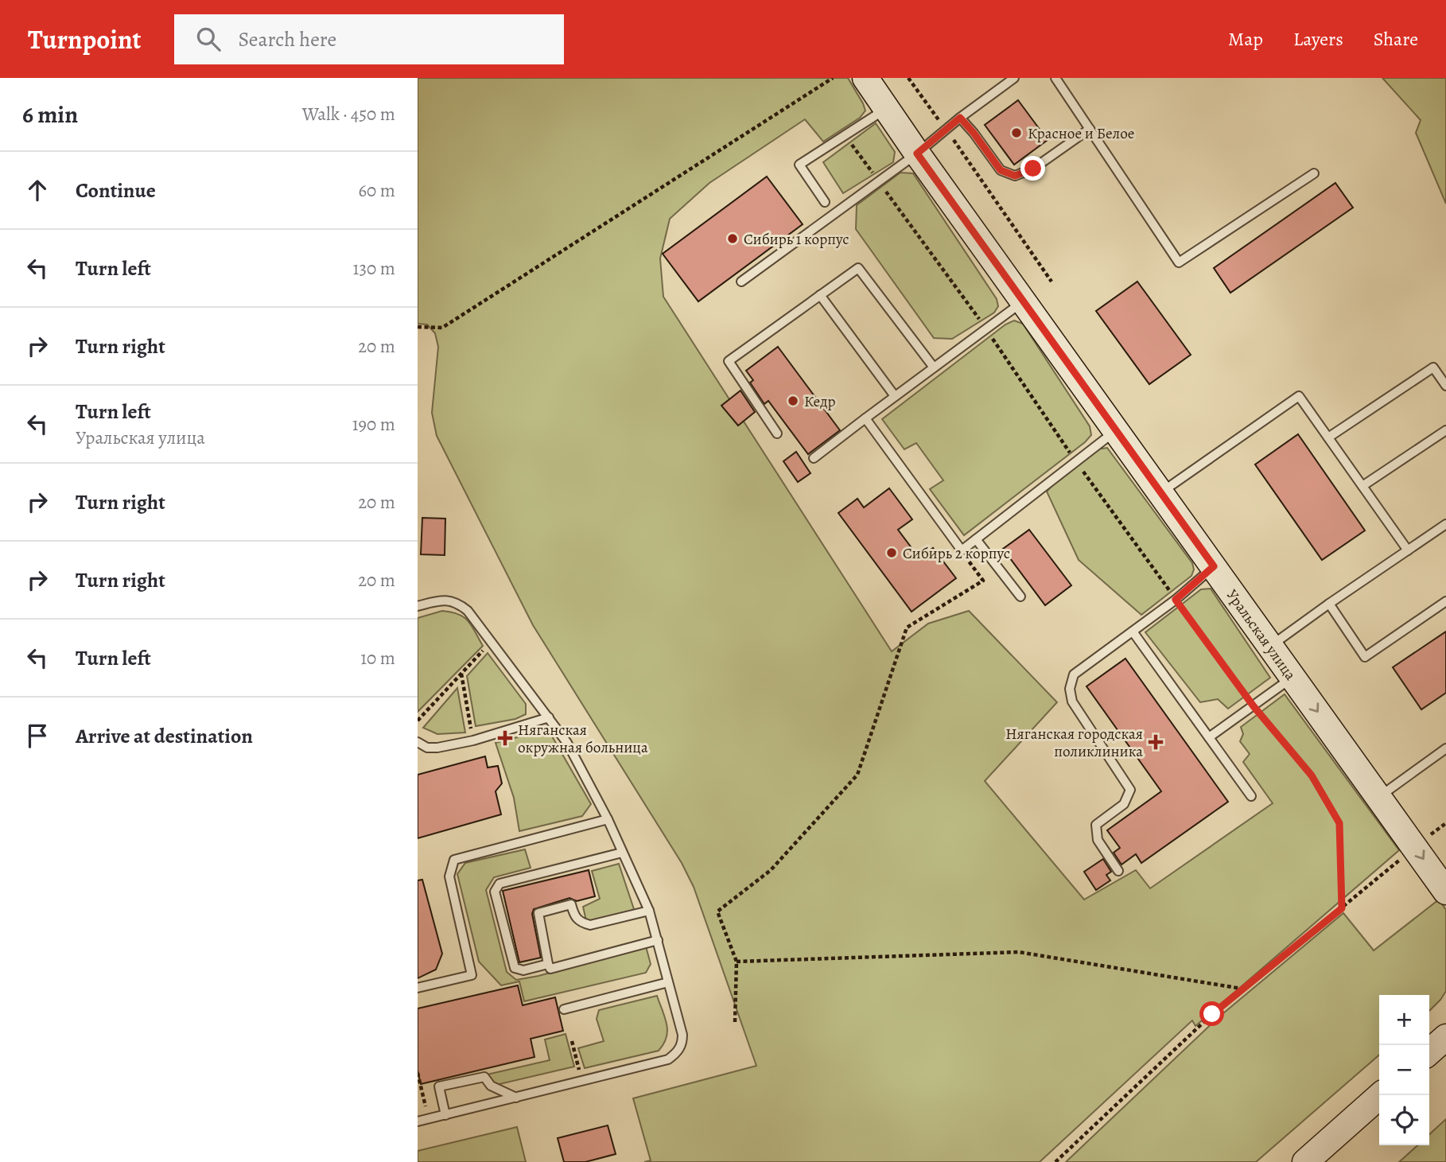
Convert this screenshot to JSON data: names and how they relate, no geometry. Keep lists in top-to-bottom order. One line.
{"streets":{"street":["Уральская улица"]},"places":{"other":["Красное и Белое","Сибирь 1 корпус","Кедр","Сибирь 2 корпус"],"health":["Няганская окружная больница","Няганская городская поликлиника"]},"page":{"header":"Turnpoint","search":"Search here","nav":["Map","Layers","Share"],"heading":["6 min","Walk · 450 m"],"list":[["Continue","60 m"],["Turn left","130 m"],["Turn right","20 m"],["Turn left","Уральская улица","190 m"],["Turn right","20 m"],["Turn right","20 m"],["Turn left","10 m"],"Arrive at destination"],"map_buttons":["+","−"]}}
